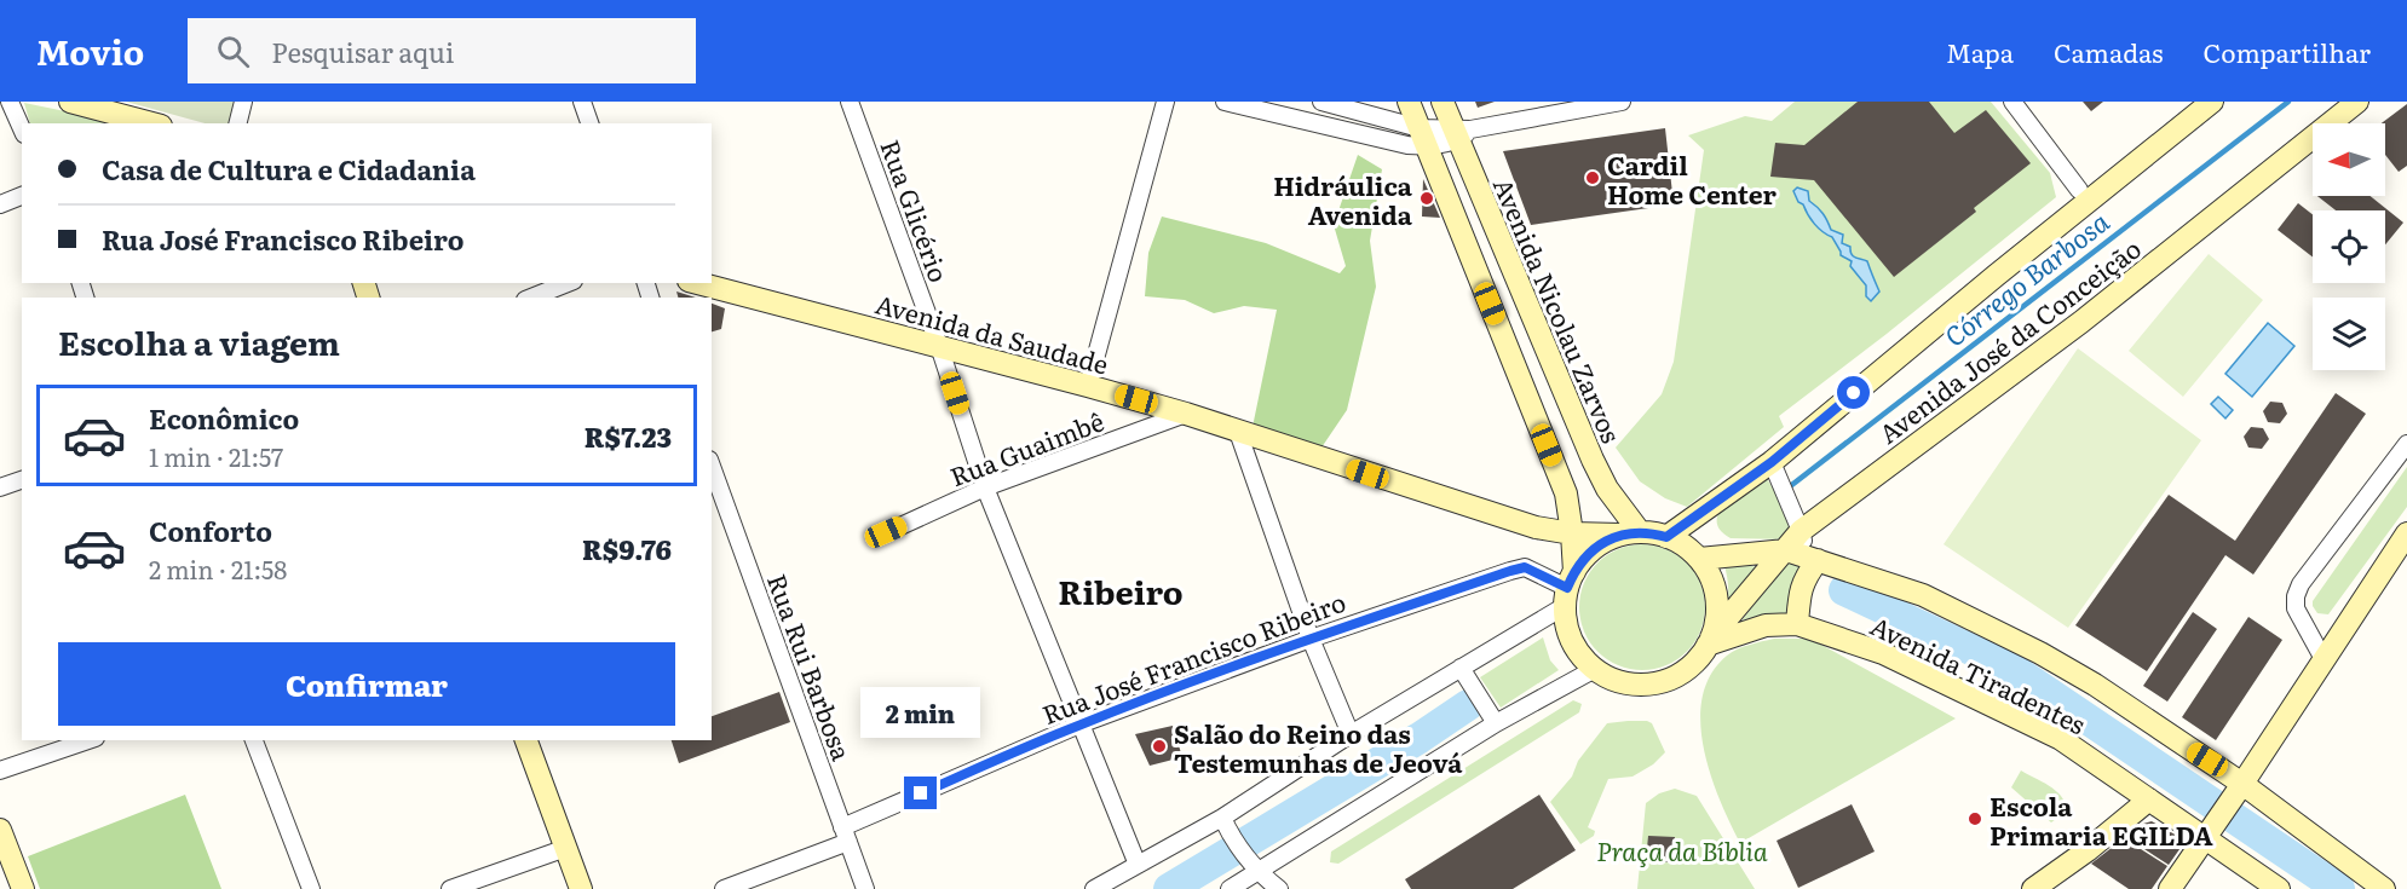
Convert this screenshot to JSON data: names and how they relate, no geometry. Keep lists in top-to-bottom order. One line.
{"streets":{"main road":["Avenida Nicolau Zarvos","Avenida da Saudade","Avenida José da Conceição","Avenida Tiradentes"],"street":["Rua Glicério","Rua Guaimbê","Rua José Francisco Ribeiro","Rua Rui Barbosa"]},"crossings":[["Rua Glicério","Avenida da Saudade"],["Rua Glicério","Rua Guaimbê"],["Rua Glicério","Rua José Francisco Ribeiro"],["Avenida Nicolau Zarvos","Avenida da Saudade"],["Avenida Nicolau Zarvos","Avenida José da Conceição"],["Avenida Nicolau Zarvos","Rua José Francisco Ribeiro"],["Avenida Nicolau Zarvos","Avenida Tiradentes"],["Avenida da Saudade","Avenida José da Conceição"],["Avenida da Saudade","Rua Guaimbê"],["Avenida da Saudade","Rua José Francisco Ribeiro"],["Avenida da Saudade","Avenida Tiradentes"],["Avenida José da Conceição","Rua José Francisco Ribeiro"],["Avenida José da Conceição","Avenida Tiradentes"],["Rua José Francisco Ribeiro","Rua Rui Barbosa"],["Rua José Francisco Ribeiro","Avenida Tiradentes"]],"districts":["Ribeiro"],"water":["Córrego Barbosa"],"parks":["Praça da Bíblia"],"places":["Cardil Home Center","Hidráulica Avenida","Salão do Reino das Testemunhas de Jeová","Escola Primaria EGILDA"],"north":"left","page":{"header":"Movio","search":"Pesquisar aqui","nav":["Mapa","Camadas","Compartilhar"],"banner":["Casa de Cultura e Cidadania","Rua José Francisco Ribeiro"],"heading":"Escolha a viagem","list":[{"name":"Econômico","note":"1 min · 21:57","value":"R$7.23"},{"name":"Conforto","note":"2 min · 21:58","value":"R$9.76"}],"buttons":"Confirmar","bubble":"2 min"}}
